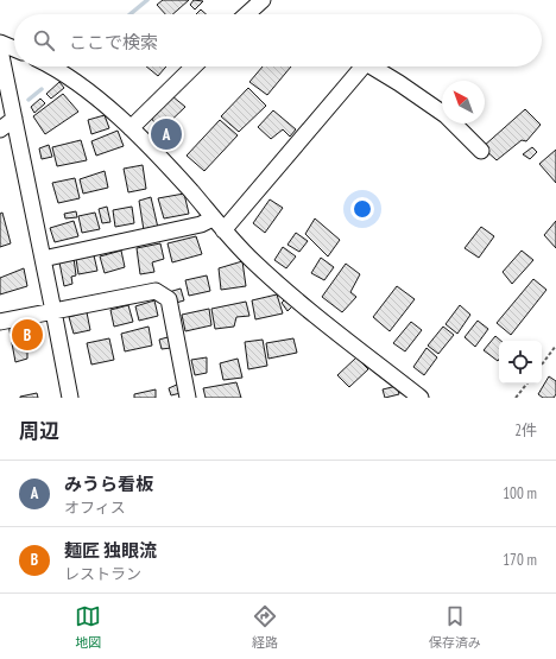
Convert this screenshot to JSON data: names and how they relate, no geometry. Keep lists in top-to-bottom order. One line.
{"north":"top left","page":{"search":"ここで検索","pins":["A","B"],"heading":["周辺","2件"],"list":[{"mark":"A","name":"みうら看板","note":"オフィス","value":"100 m"},{"mark":"B","name":"麺匠 独眼流","note":"レストラン","value":"170 m"}],"nav":["地図","経路","保存済み"]}}
